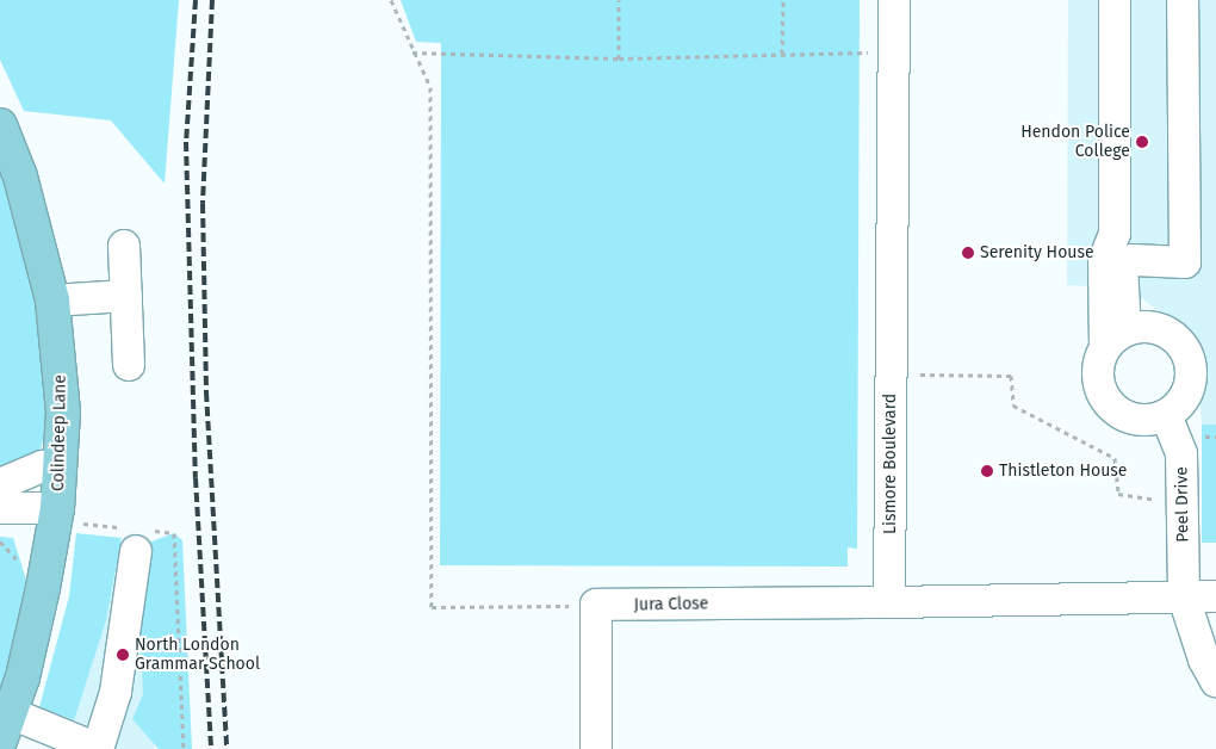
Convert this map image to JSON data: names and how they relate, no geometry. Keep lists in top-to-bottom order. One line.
{"streets":{"main road":["Colindeep Lane"],"street":["Lismore Boulevard","Peel Drive","Jura Close"]},"crossings":[["Lismore Boulevard","Jura Close"]],"places":["Hendon Police College","Serenity House","Thistleton House","North London Grammar School"]}
